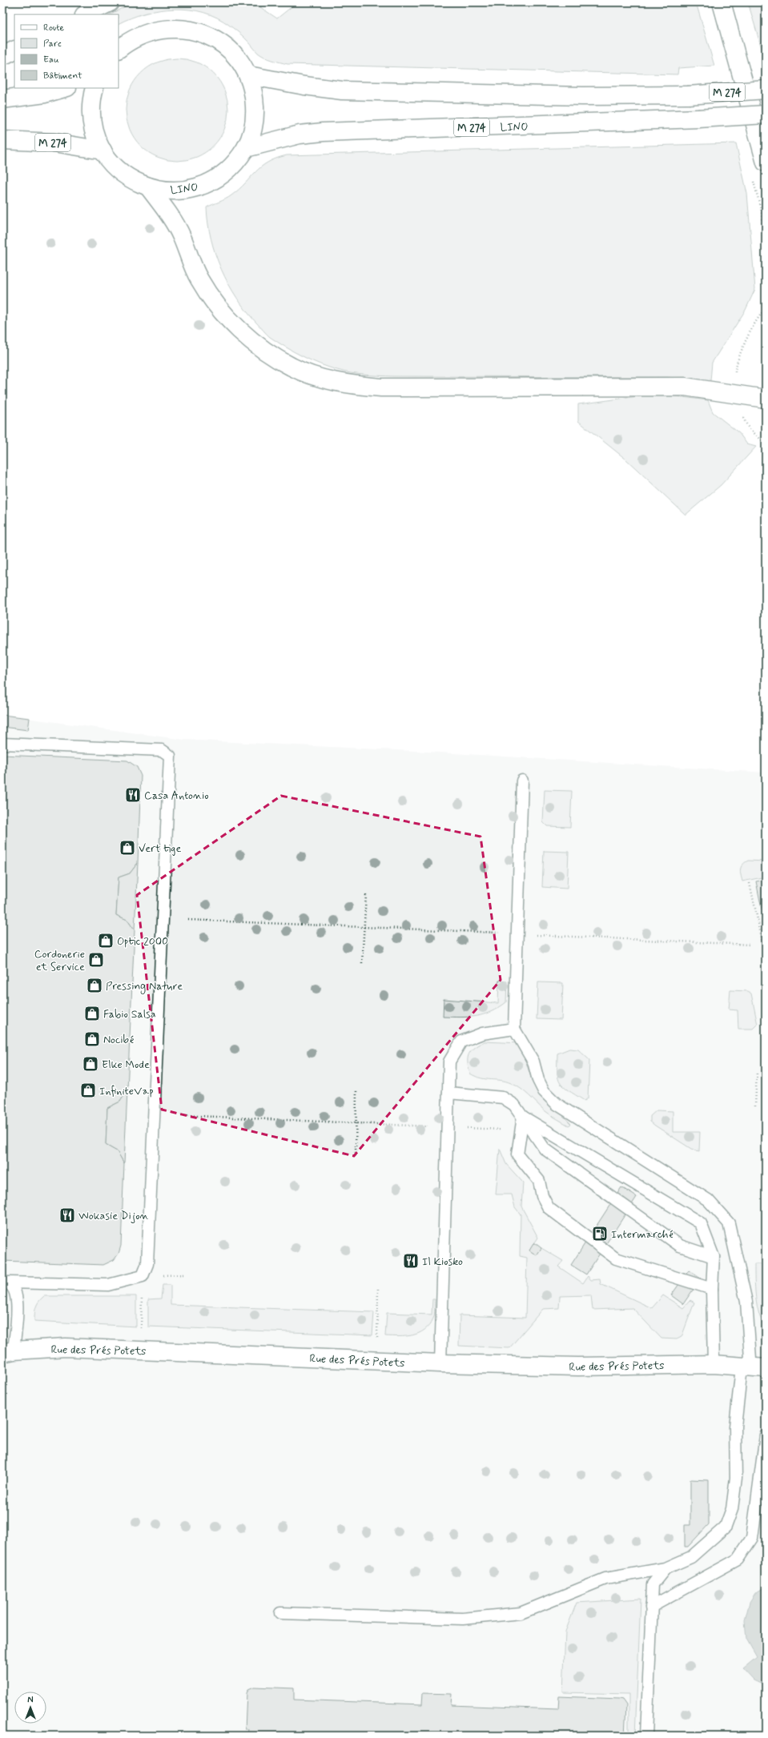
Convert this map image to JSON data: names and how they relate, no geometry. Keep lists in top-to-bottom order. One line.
{"streets":{"main road":["M 274","LINO","Rue des Prés Potets"]},"crossings":[["M 274","LINO"]],"places":{"restaurant":["Casa Antonio","Wokasie Dijon","Il Kiosko"],"shop":["Vert tige","Optic 2000","Cordonerie et Service","Pressing Nature","Fabio Salsa","Nocibé","Elke Mode","InfiniteVap"],"fuel station":["Intermarché"]},"legend":["Route","Parc","Eau","Bâtiment"],"north":"top"}
